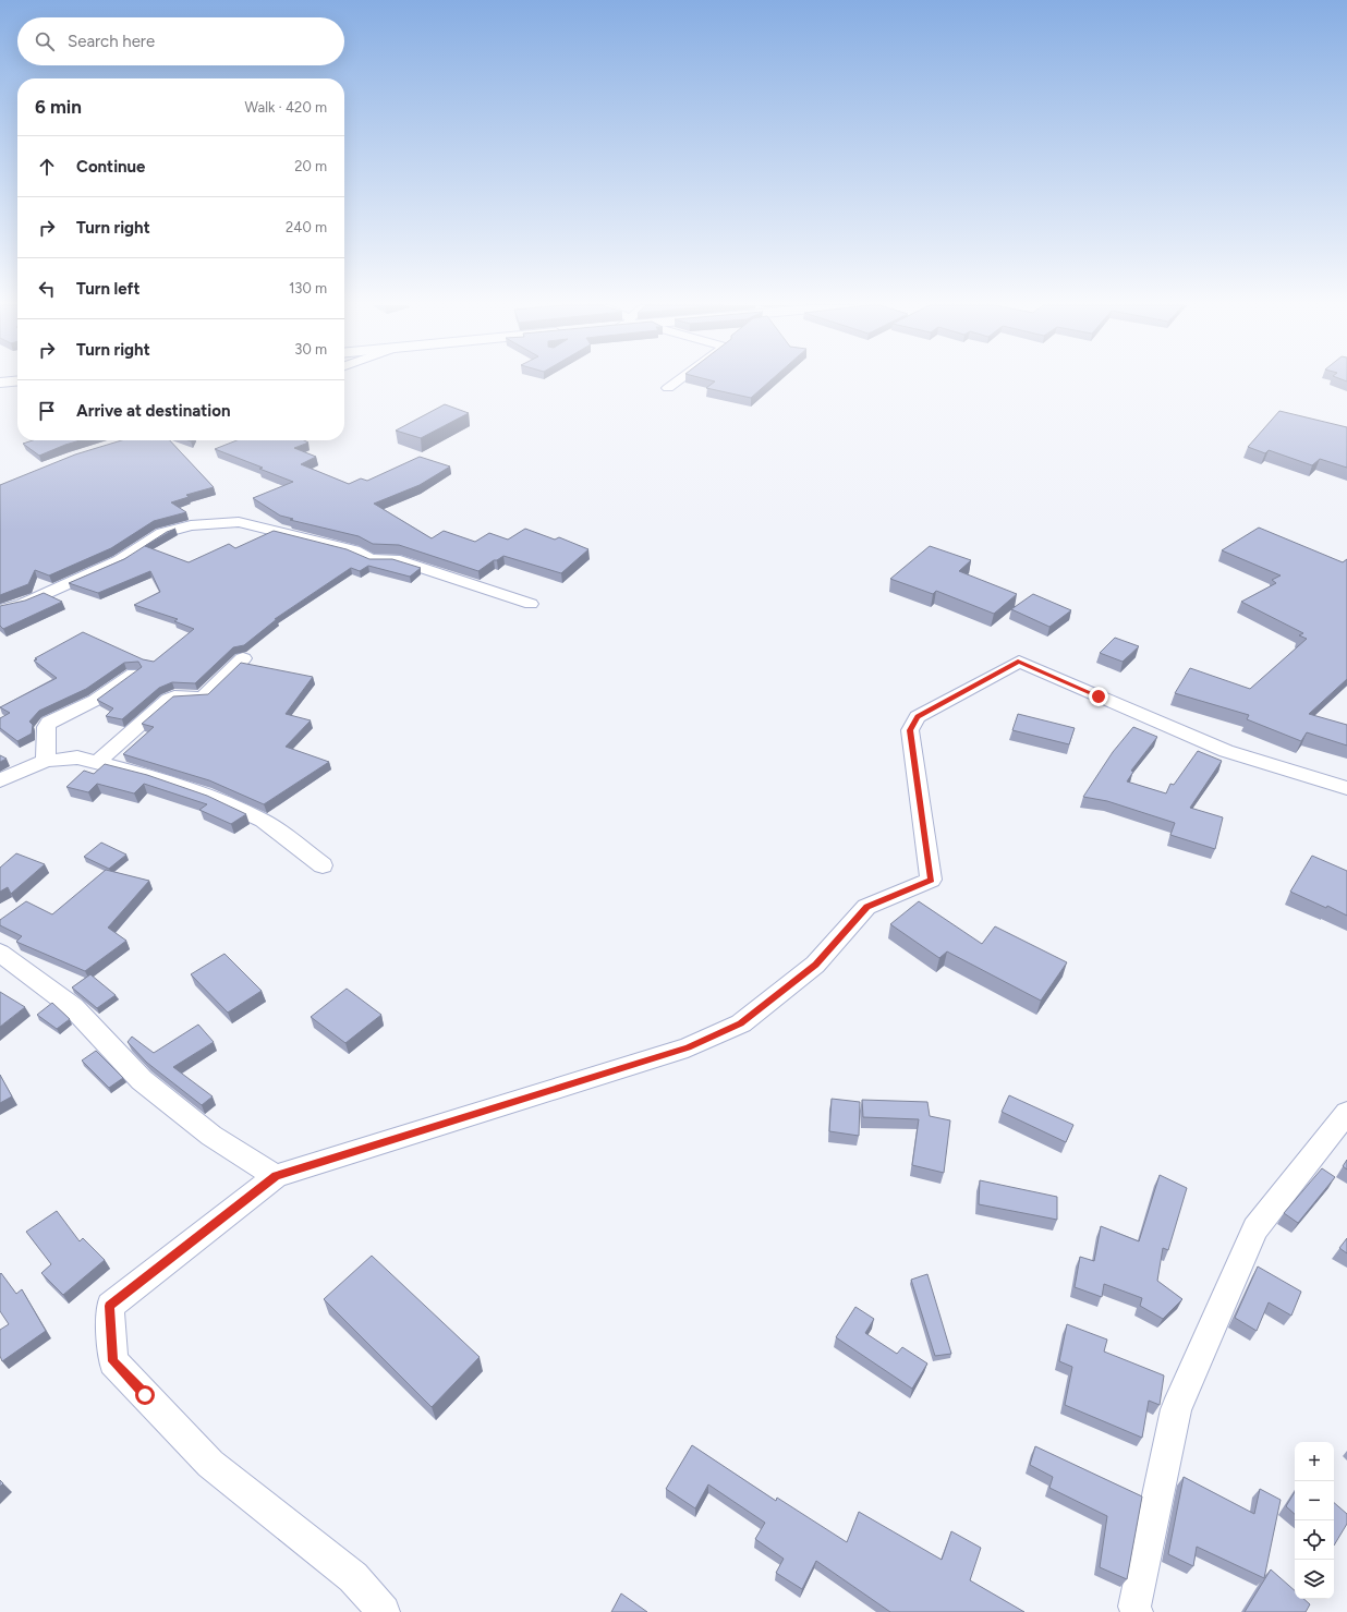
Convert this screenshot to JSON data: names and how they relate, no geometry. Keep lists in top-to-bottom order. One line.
{"page":{"search":"Search here","heading":["6 min","Walk · 420 m"],"list":[["Continue","20 m"],["Turn right","240 m"],["Turn left","130 m"],["Turn right","30 m"],"Arrive at destination"],"map_buttons":["+","−"]}}
